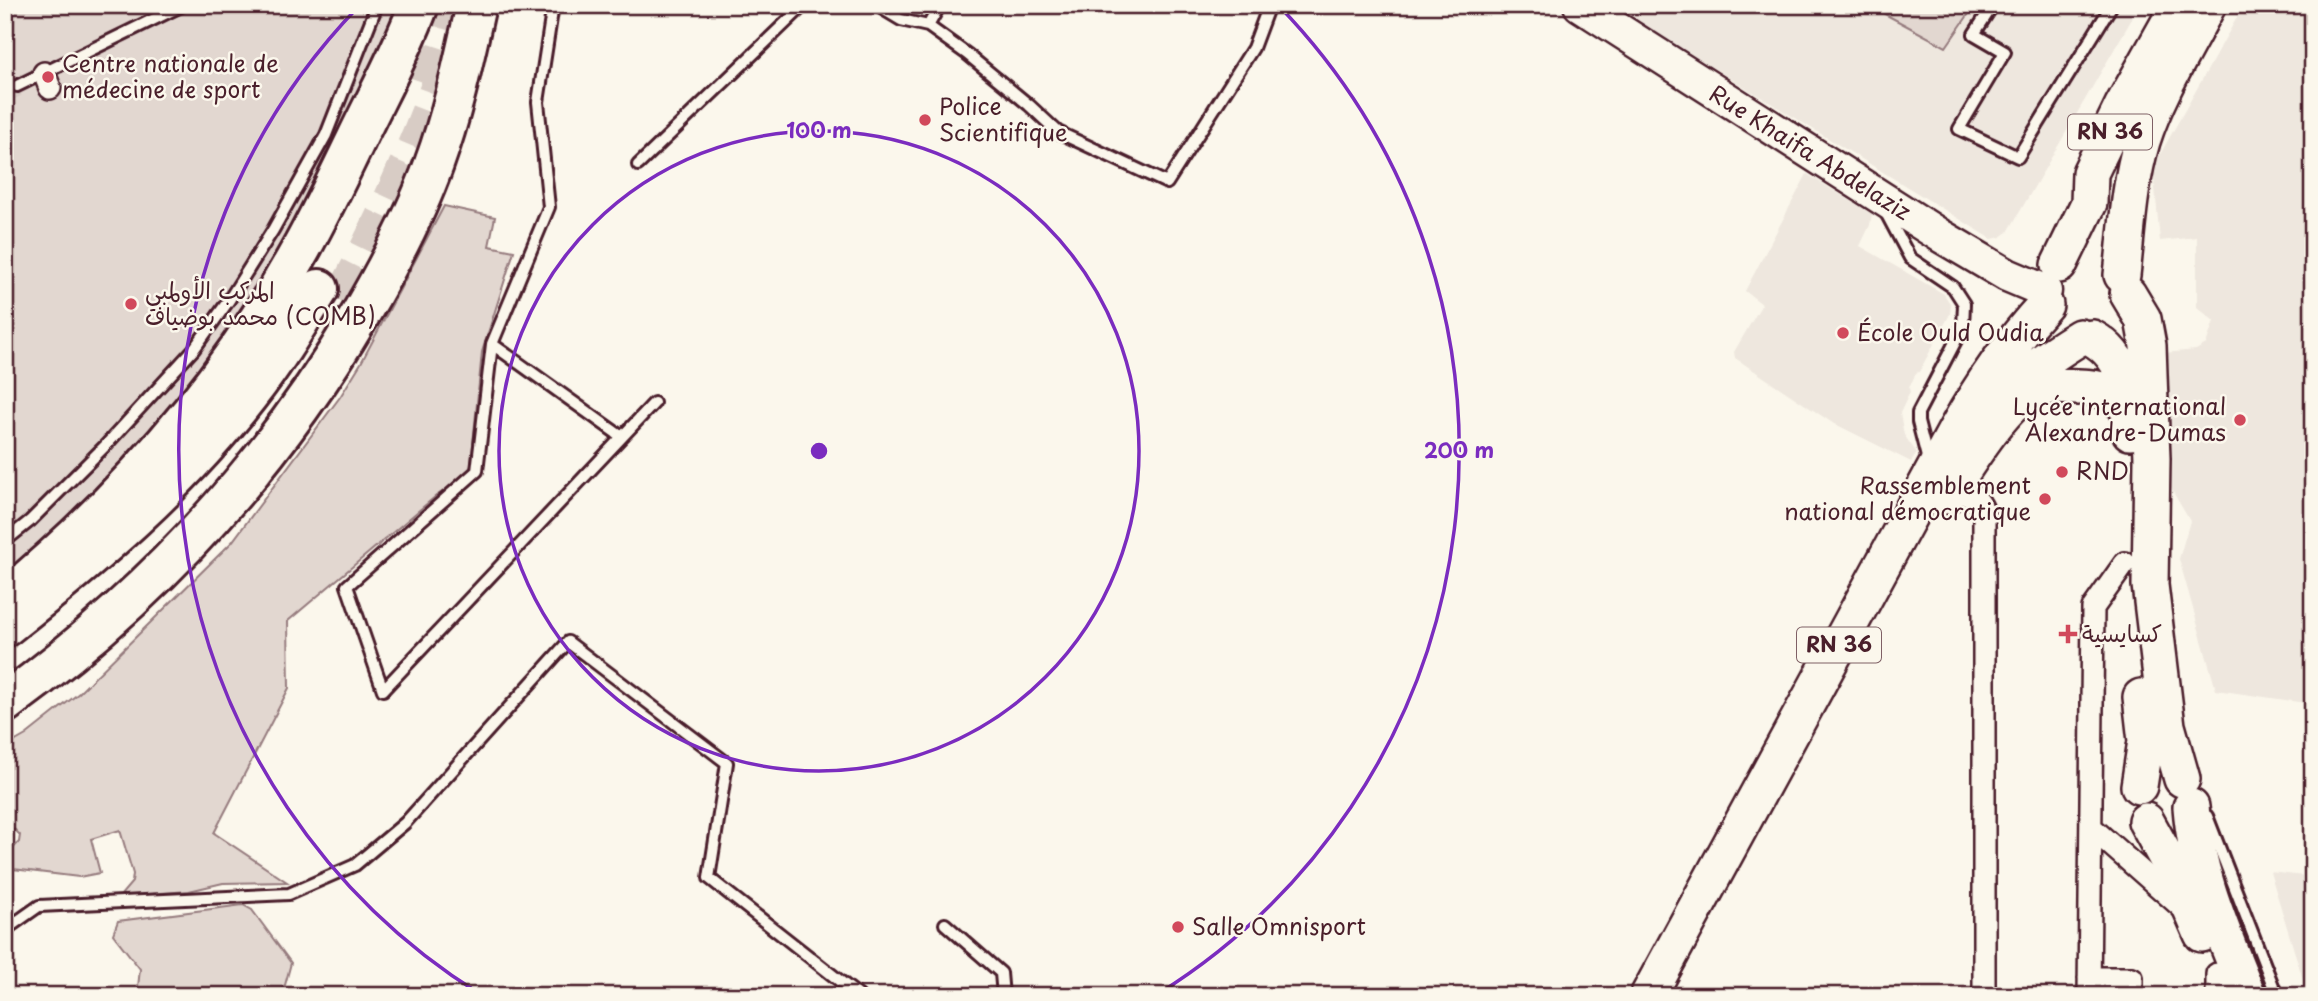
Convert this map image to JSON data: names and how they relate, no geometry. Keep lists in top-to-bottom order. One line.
{"streets":{"main road":["RN 36"],"street":["Rue Khaifa Abdelaziz"]},"crossings":[["RN 36","Rue Khaifa Abdelaziz"]],"places":{"other":["Centre nationale de médecine de sport","Police Scientifique","المركب الأولمبي محمد بوضياف (COMB)","École Ould Oudia","Lycée international Alexandre-Dumas","RND","Rassemblement national démocratique","Salle Omnisport"],"health":["كسايسية"]},"rings":["100 m","200 m"]}
